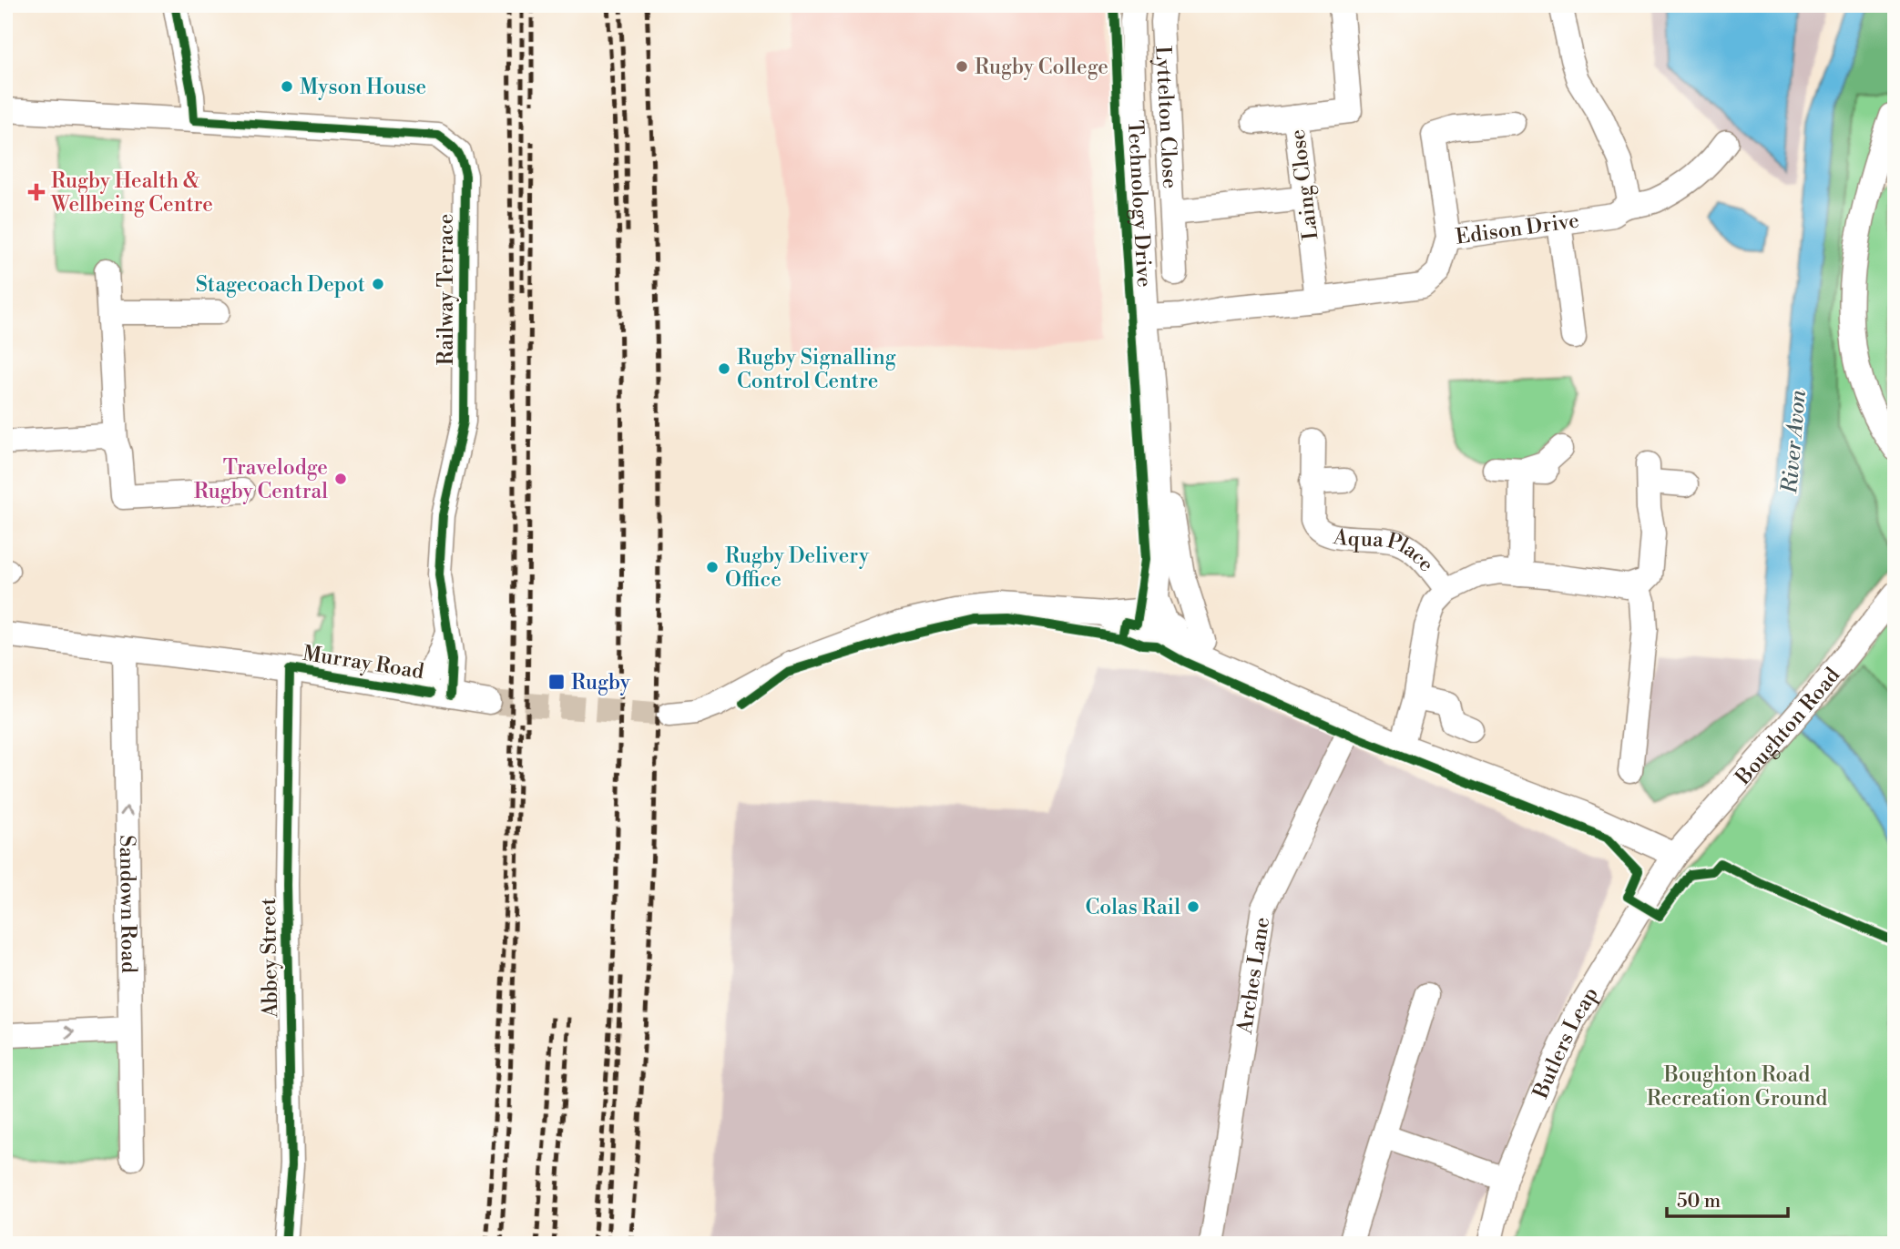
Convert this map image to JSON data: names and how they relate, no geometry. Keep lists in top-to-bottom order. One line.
{"streets":{"street":["Lyttelton Close","Laing Close","Technology Drive","Edison Drive","Railway Terrace","Aqua Place","Murray Road","Boughton Road","Sandown Road","Abbey Street","Arches Lane","Butlers Leap"]},"crossings":[["Lyttelton Close","Laing Close"],["Laing Close","Edison Drive"],["Technology Drive","Edison Drive"],["Railway Terrace","Murray Road"],["Murray Road","Sandown Road"],["Murray Road","Abbey Street"],["Boughton Road","Butlers Leap"]],"one_way":["Sandown Road"],"water":["River Avon"],"parks":["Boughton Road Recreation Ground"],"places":{"other":["Rugby College","Myson House","Stagecoach Depot","Rugby Signalling Control Centre","Travelodge Rugby Central","Rugby Delivery Office","Colas Rail"],"health":["Rugby Health & Wellbeing Centre"],"transit":["Rugby"]},"scale_bar":"50 m"}
